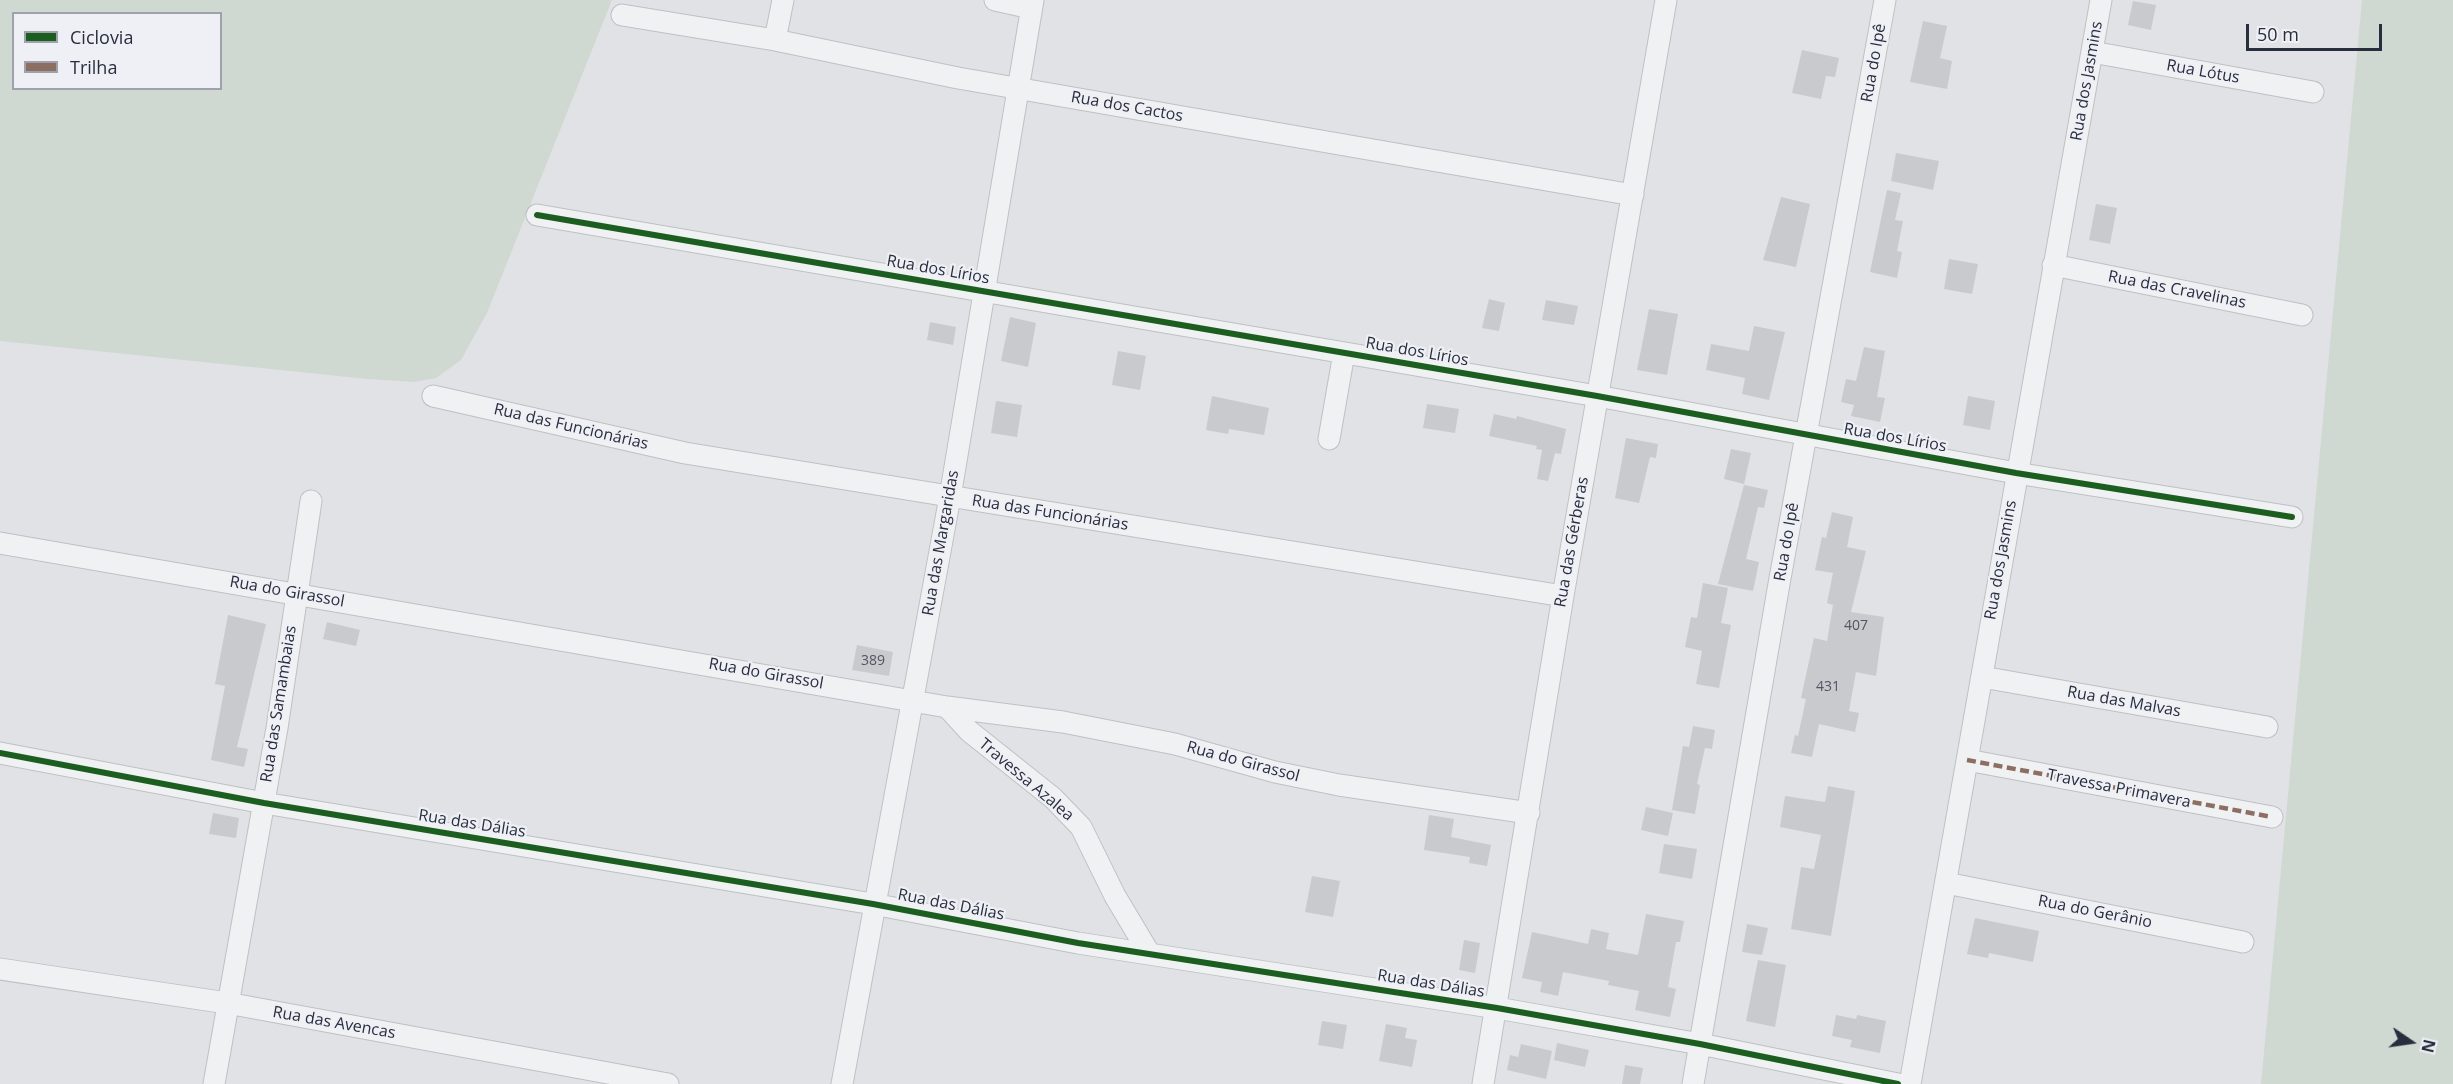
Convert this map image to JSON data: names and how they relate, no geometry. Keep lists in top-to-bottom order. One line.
{"streets":{"street":["Rua do Ipê","Rua Lótus","Rua dos Jasmins","Rua dos Cactos","Rua dos Lírios","Rua das Cravelinas","Rua das Funcionárias","Rua das Gérberas","Rua das Margaridas","Rua do Girassol","Rua das Malvas","Rua das Samambaias","Travessa Azalea","Travessa Primavera","Rua das Dálias","Rua do Gerânio","Rua das Avencas"]},"crossings":[["Rua do Ipê","Rua dos Lírios"],["Rua do Ipê","Rua das Dálias"],["Rua Lótus","Rua dos Jasmins"],["Rua dos Jasmins","Rua dos Lírios"],["Rua dos Jasmins","Rua das Cravelinas"],["Rua dos Jasmins","Rua das Malvas"],["Rua dos Jasmins","Travessa Primavera"],["Rua dos Jasmins","Rua do Gerânio"],["Rua dos Cactos","Rua das Gérberas"],["Rua dos Cactos","Rua das Margaridas"],["Rua dos Lírios","Rua das Gérberas"],["Rua dos Lírios","Rua das Margaridas"],["Rua das Funcionárias","Rua das Gérberas"],["Rua das Funcionárias","Rua das Margaridas"],["Rua das Gérberas","Rua do Girassol"],["Rua das Gérberas","Rua das Dálias"],["Rua das Margaridas","Rua do Girassol"],["Rua das Margaridas","Rua das Dálias"],["Rua do Girassol","Rua das Samambaias"],["Rua do Girassol","Travessa Azalea"],["Rua das Samambaias","Rua das Dálias"],["Rua das Samambaias","Rua das Avencas"],["Travessa Azalea","Rua das Dálias"]],"house_numbers":["407","389","431"],"legend":["Ciclovia","Trilha"],"scale_bar":"50 m","north":"right"}
